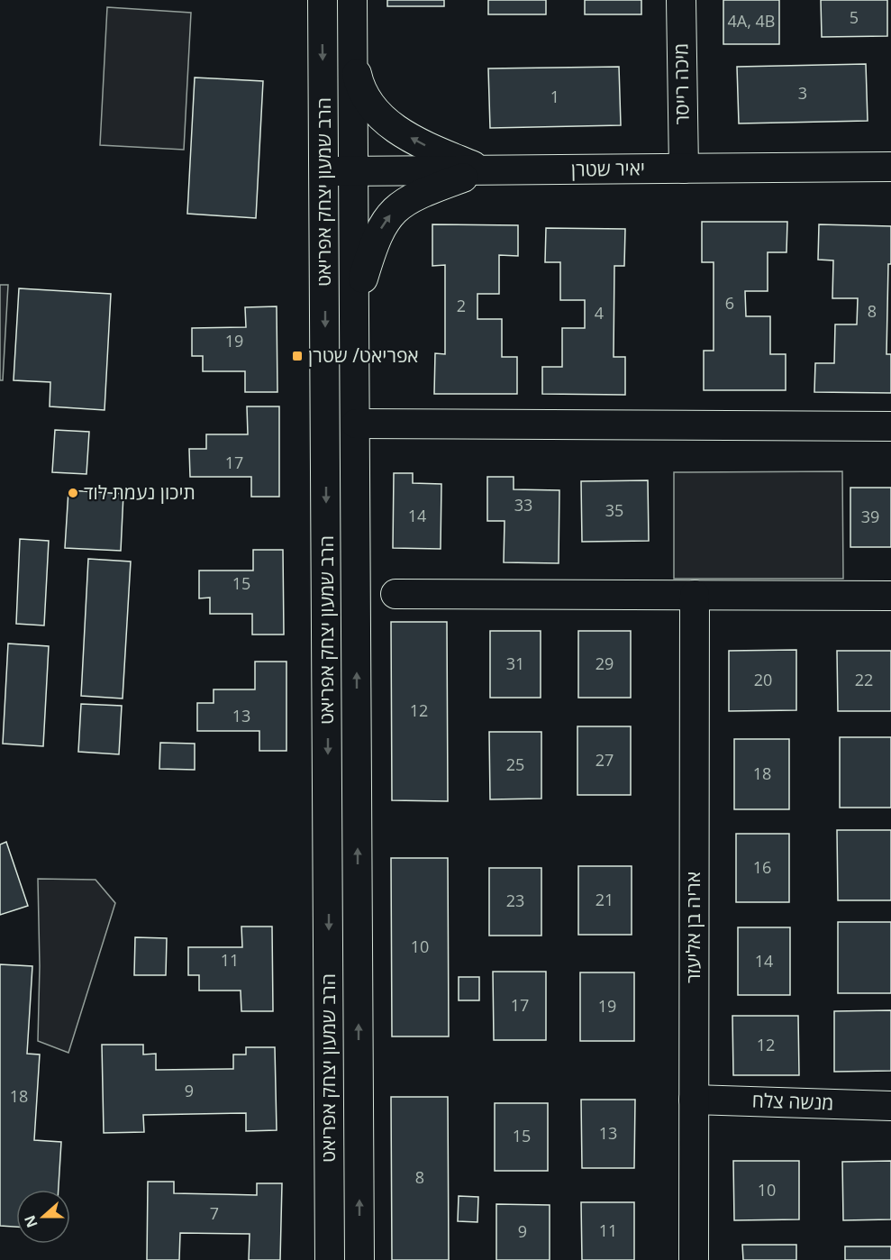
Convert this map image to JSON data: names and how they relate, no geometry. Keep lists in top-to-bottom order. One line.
{"streets":{"street":["מיכה רייסר","יאיר שטרן","הרב שמעון יצחק אפריאט","אריה בן אליעזר","מנשה צלח"]},"crossings":[["מיכה רייסר","יאיר שטרן"],["יאיר שטרן","הרב שמעון יצחק אפריאט"],["אריה בן אליעזר","מנשה צלח"]],"places":{"transit":["אפריאט/ שטרן"],"other":["תיכון נעמת לוד"]},"house_numbers":["5","4A, 4B","3","1","6","2","8","4","19","17","33","35","14","39","15","31","29","20","22","12","13","27","25","18","16","21","23","10","11","14","17","19","12","9","18","13","15","8","10","7","11","9"],"north":"left"}
